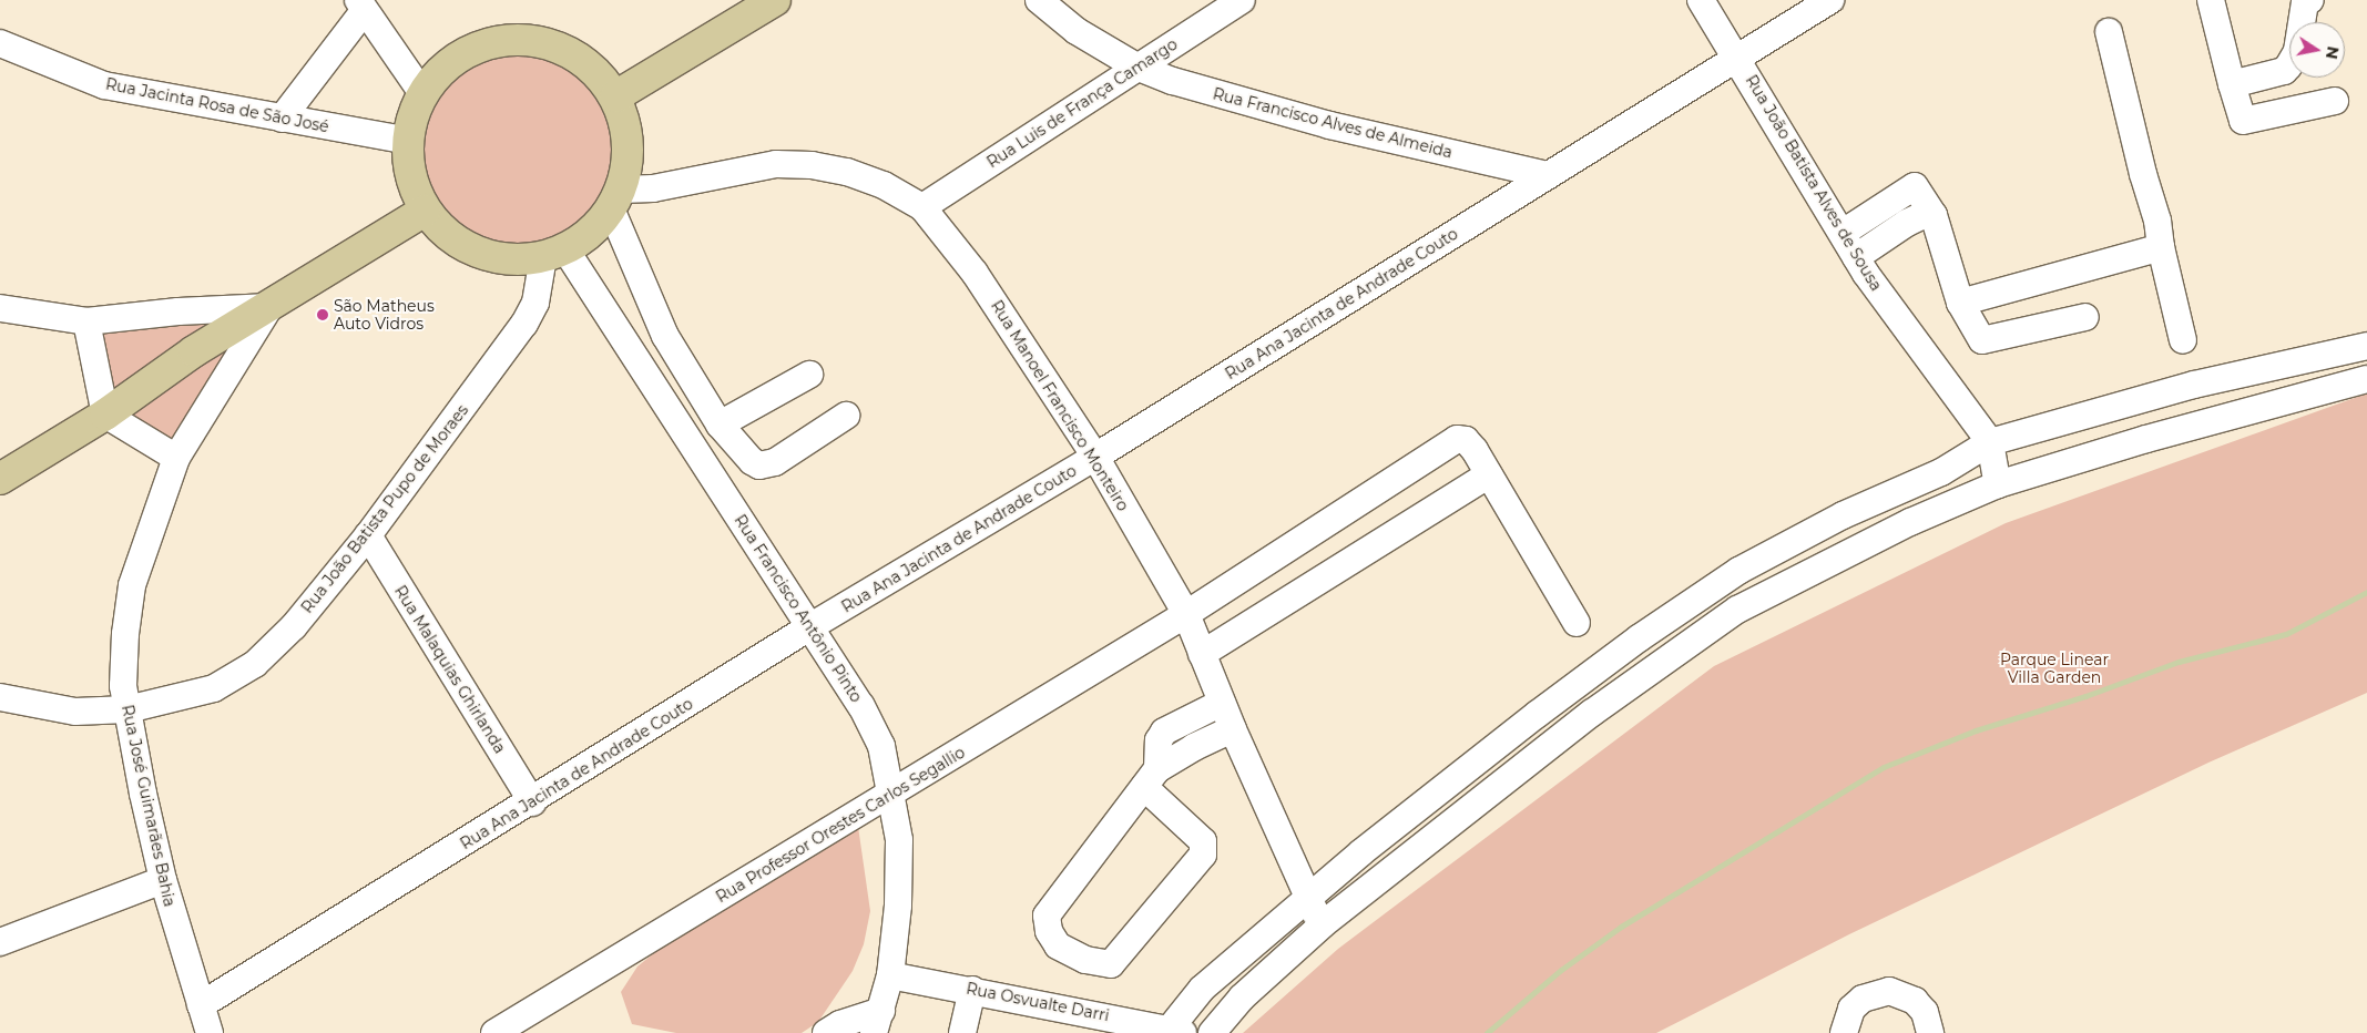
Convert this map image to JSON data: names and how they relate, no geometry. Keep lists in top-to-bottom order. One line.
{"streets":{"street":["Rua Luis de França Camargo","Rua Jacinta Rosa de São José","Rua Francisco Alves de Almeida","Rua João Batista Alves de Sousa","Rua Ana Jacinta de Andrade Couto","Rua Manoel Francisco Monteiro","Rua João Batista Pupo de Moraes","Rua Francisco Antônio Pinto","Rua Malaquias Ghirlanda","Rua José Guimarães Bahia","Rua Professor Orestes Carlos Segallio","Rua Osvualte Darri"]},"crossings":[["Rua Luis de França Camargo","Rua Francisco Alves de Almeida"],["Rua Luis de França Camargo","Rua Manoel Francisco Monteiro"],["Rua Francisco Alves de Almeida","Rua Ana Jacinta de Andrade Couto"],["Rua João Batista Alves de Sousa","Rua Ana Jacinta de Andrade Couto"],["Rua Ana Jacinta de Andrade Couto","Rua Manoel Francisco Monteiro"],["Rua Ana Jacinta de Andrade Couto","Rua Francisco Antônio Pinto"],["Rua Ana Jacinta de Andrade Couto","Rua Malaquias Ghirlanda"],["Rua Ana Jacinta de Andrade Couto","Rua José Guimarães Bahia"],["Rua Manoel Francisco Monteiro","Rua Professor Orestes Carlos Segallio"],["Rua João Batista Pupo de Moraes","Rua Francisco Antônio Pinto"],["Rua João Batista Pupo de Moraes","Rua Malaquias Ghirlanda"],["Rua João Batista Pupo de Moraes","Rua José Guimarães Bahia"],["Rua Francisco Antônio Pinto","Rua Professor Orestes Carlos Segallio"],["Rua Francisco Antônio Pinto","Rua Osvualte Darri"]],"parks":["Parque Linear Villa Garden"],"places":["São Matheus Auto Vidros"],"north":"right"}
